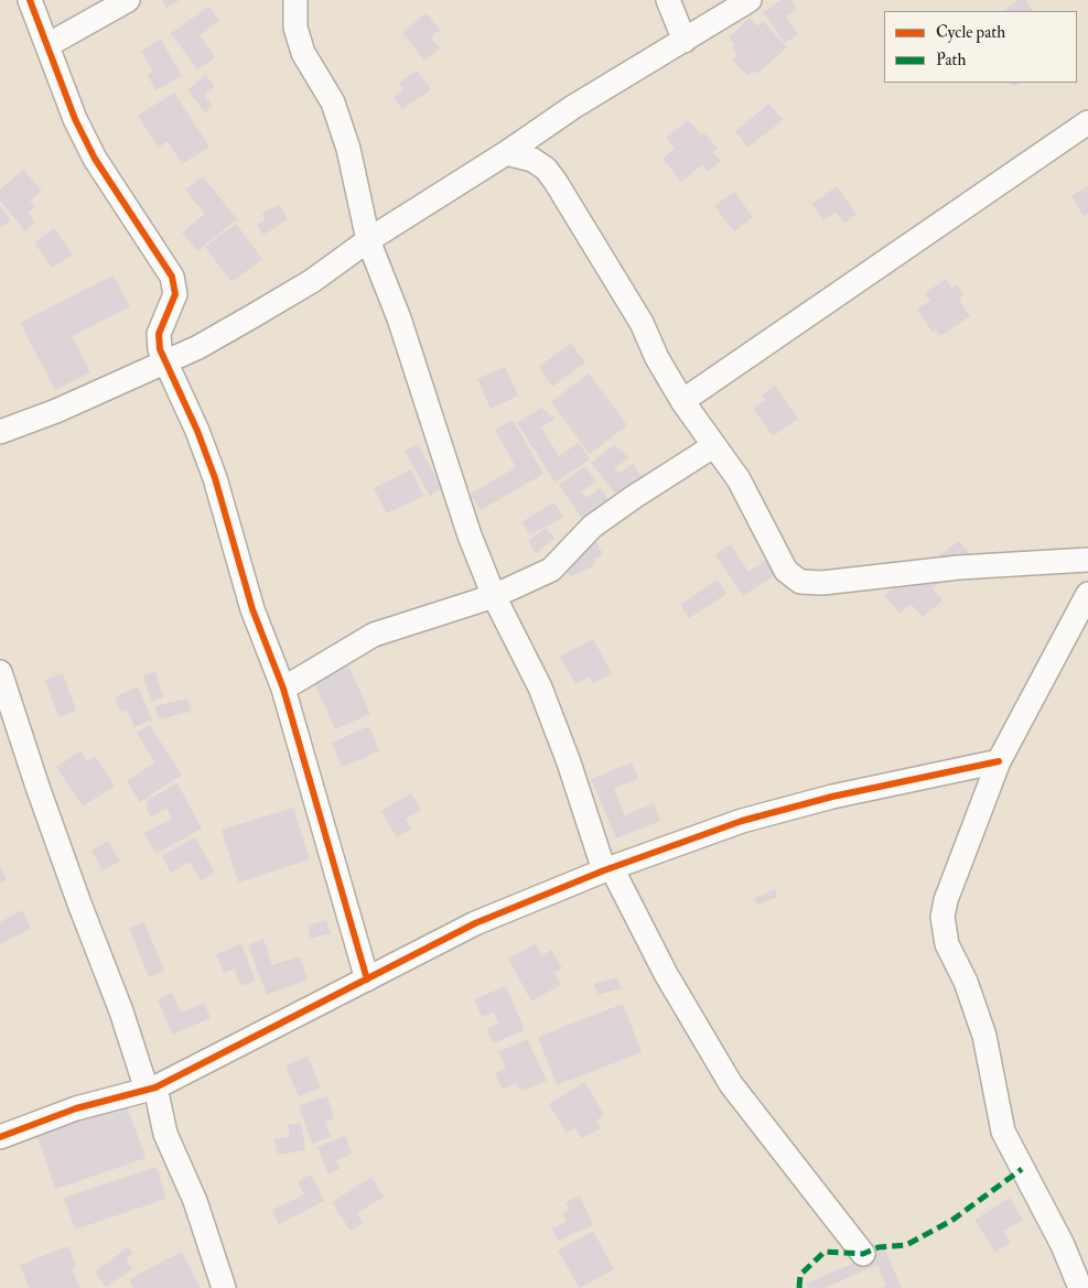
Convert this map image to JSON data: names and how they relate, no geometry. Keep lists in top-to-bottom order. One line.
{"legend":["Cycle path","Path"]}
